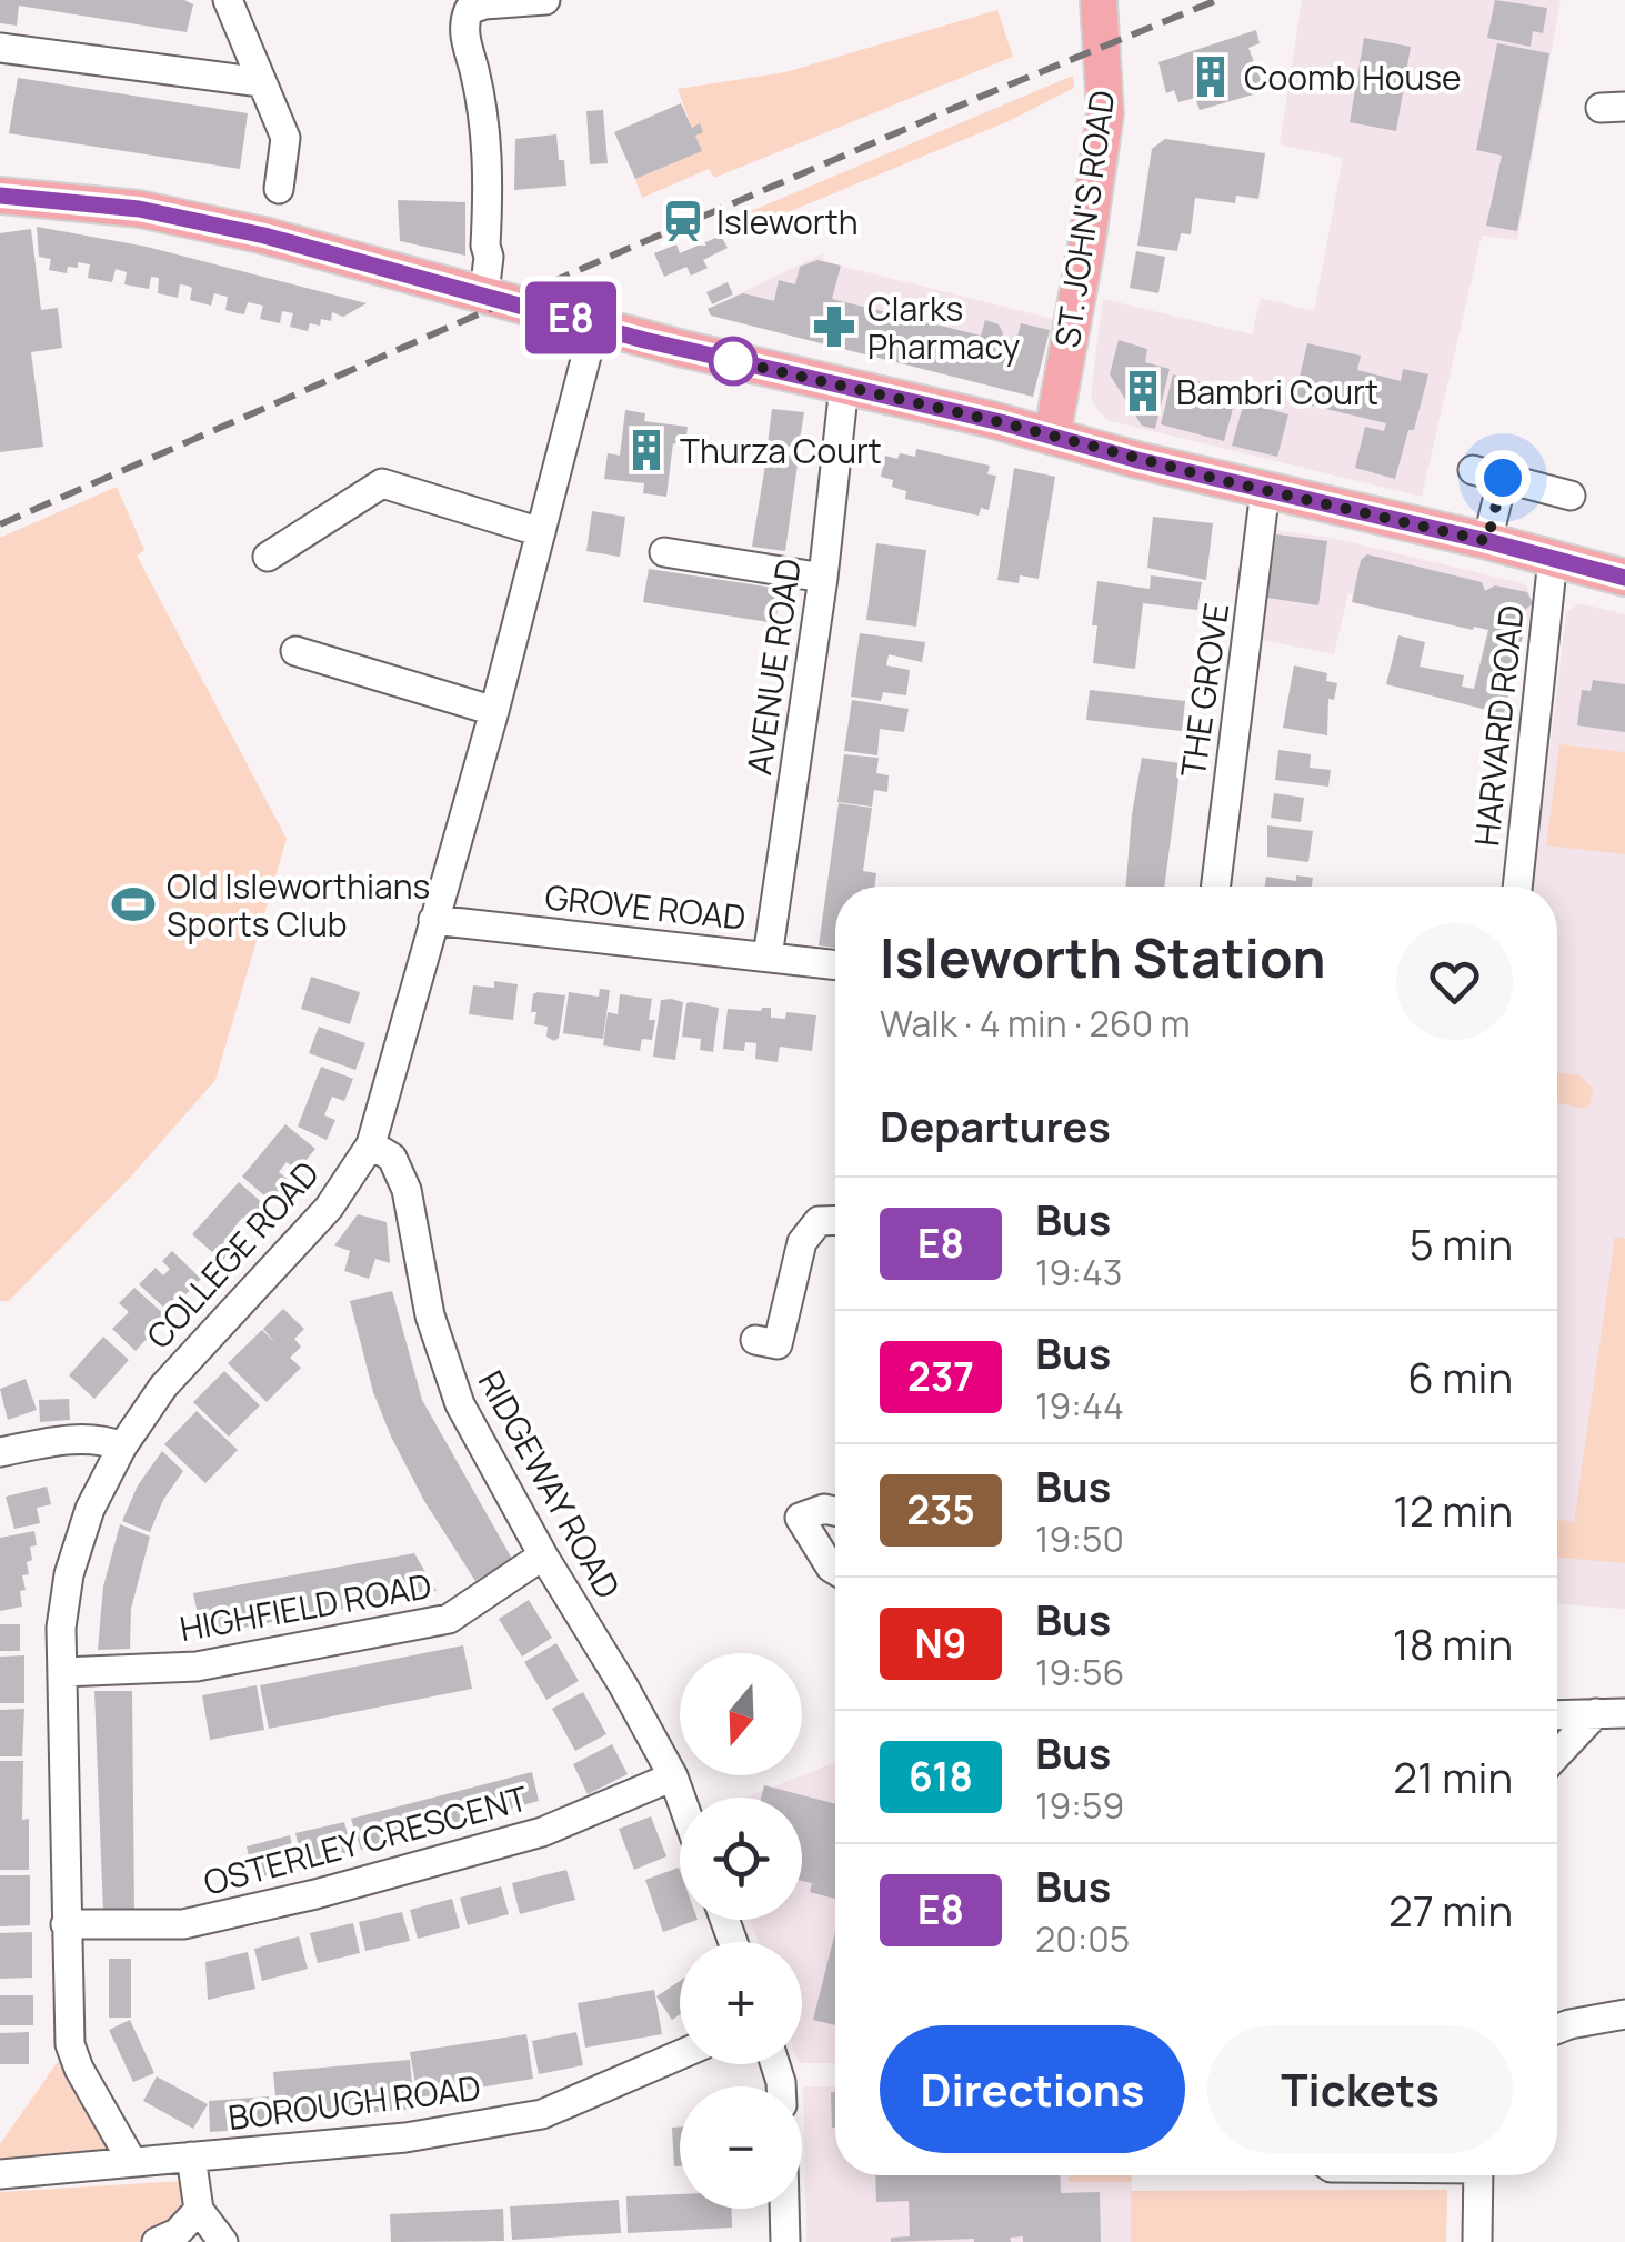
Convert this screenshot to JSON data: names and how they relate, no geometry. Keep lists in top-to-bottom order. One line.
{"streets":{"main road":["ST. JOHN'S ROAD"],"street":["AVENUE ROAD","THE GROVE","HARVARD ROAD","GROVE ROAD","COLLEGE ROAD","RIDGEWAY ROAD","HIGHFIELD ROAD","OSTERLEY CRESCENT","BOROUGH ROAD"]},"crossings":[["AVENUE ROAD","GROVE ROAD"],["GROVE ROAD","COLLEGE ROAD"],["COLLEGE ROAD","RIDGEWAY ROAD"],["COLLEGE ROAD","HIGHFIELD ROAD"],["COLLEGE ROAD","OSTERLEY CRESCENT"],["COLLEGE ROAD","BOROUGH ROAD"],["RIDGEWAY ROAD","HIGHFIELD ROAD"],["RIDGEWAY ROAD","OSTERLEY CRESCENT"]],"places":{"building":["Coomb House","Bambri Court","Thurza Court"],"station":["Isleworth"],"pharmacy":["Clarks Pharmacy"],"sports":["Old Isleworthians Sports Club"]},"lines":["bus line E8"],"north":"bottom","page":{"on_map":"E8","heading":[["Isleworth Station","Walk · 4 min · 260 m"],"Departures"],"list":[{"mark":"E8","name":"Bus","note":"19:43","value":"5 min"},{"mark":"237","name":"Bus","note":"19:44","value":"6 min"},{"mark":"235","name":"Bus","note":"19:50","value":"12 min"},{"mark":"N9","name":"Bus","note":"19:56","value":"18 min"},{"mark":"618","name":"Bus","note":"19:59","value":"21 min"},{"mark":"E8","name":"Bus","note":"20:05","value":"27 min"}],"map_buttons":["+","−"],"buttons":["Directions","Tickets"]}}
